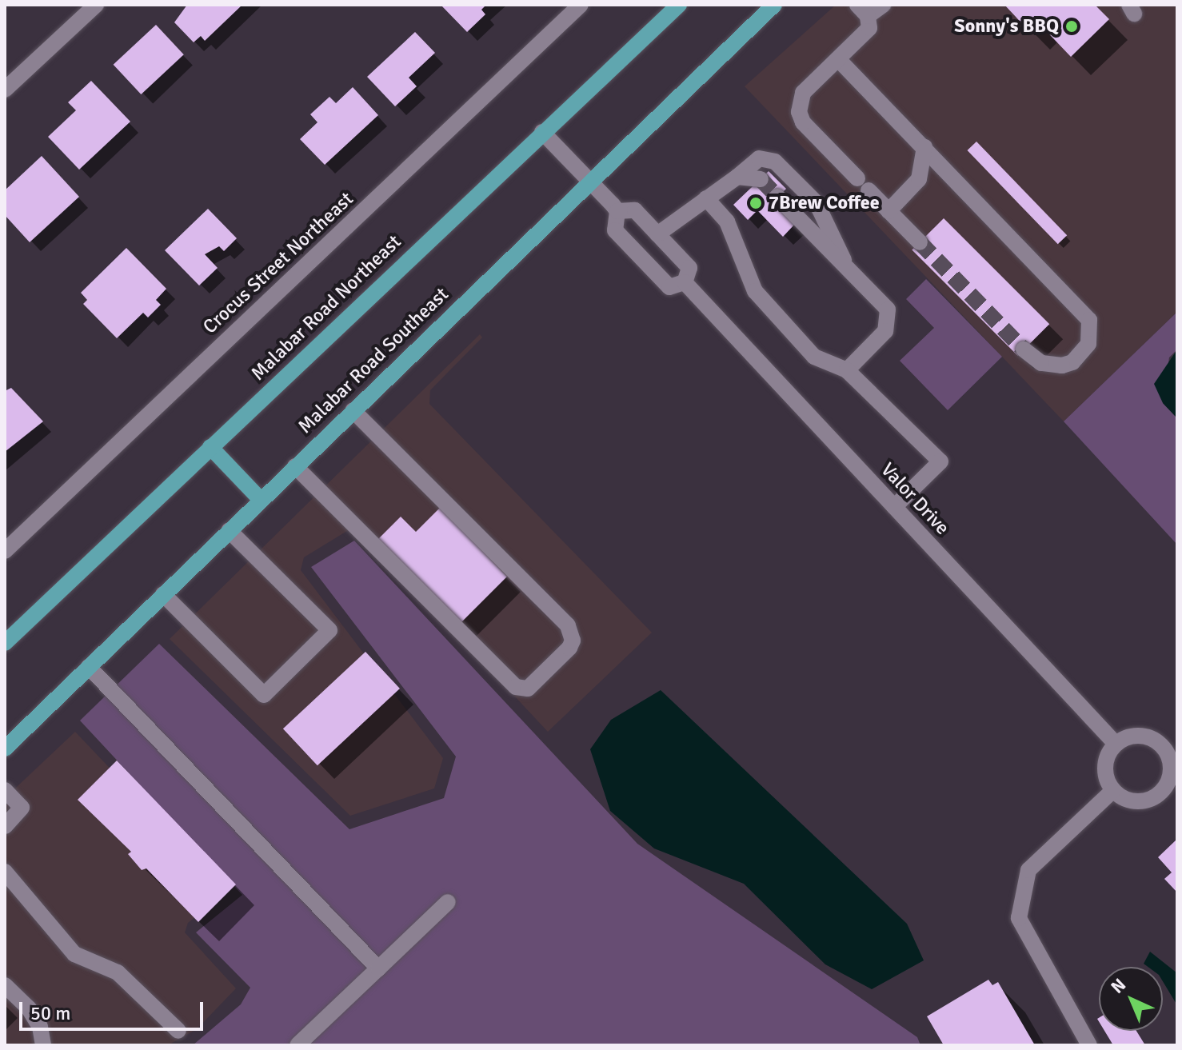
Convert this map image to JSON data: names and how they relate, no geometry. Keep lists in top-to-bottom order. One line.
{"streets":{"main road":["Malabar Road Northeast","Malabar Road Southeast"],"street":["Crocus Street Northeast","Valor Drive"]},"crossings":[["Malabar Road Northeast","Valor Drive"],["Malabar Road Southeast","Valor Drive"]],"places":["Sonny's BBQ","7Brew Coffee"],"scale_bar":"50 m","north":"top left"}
